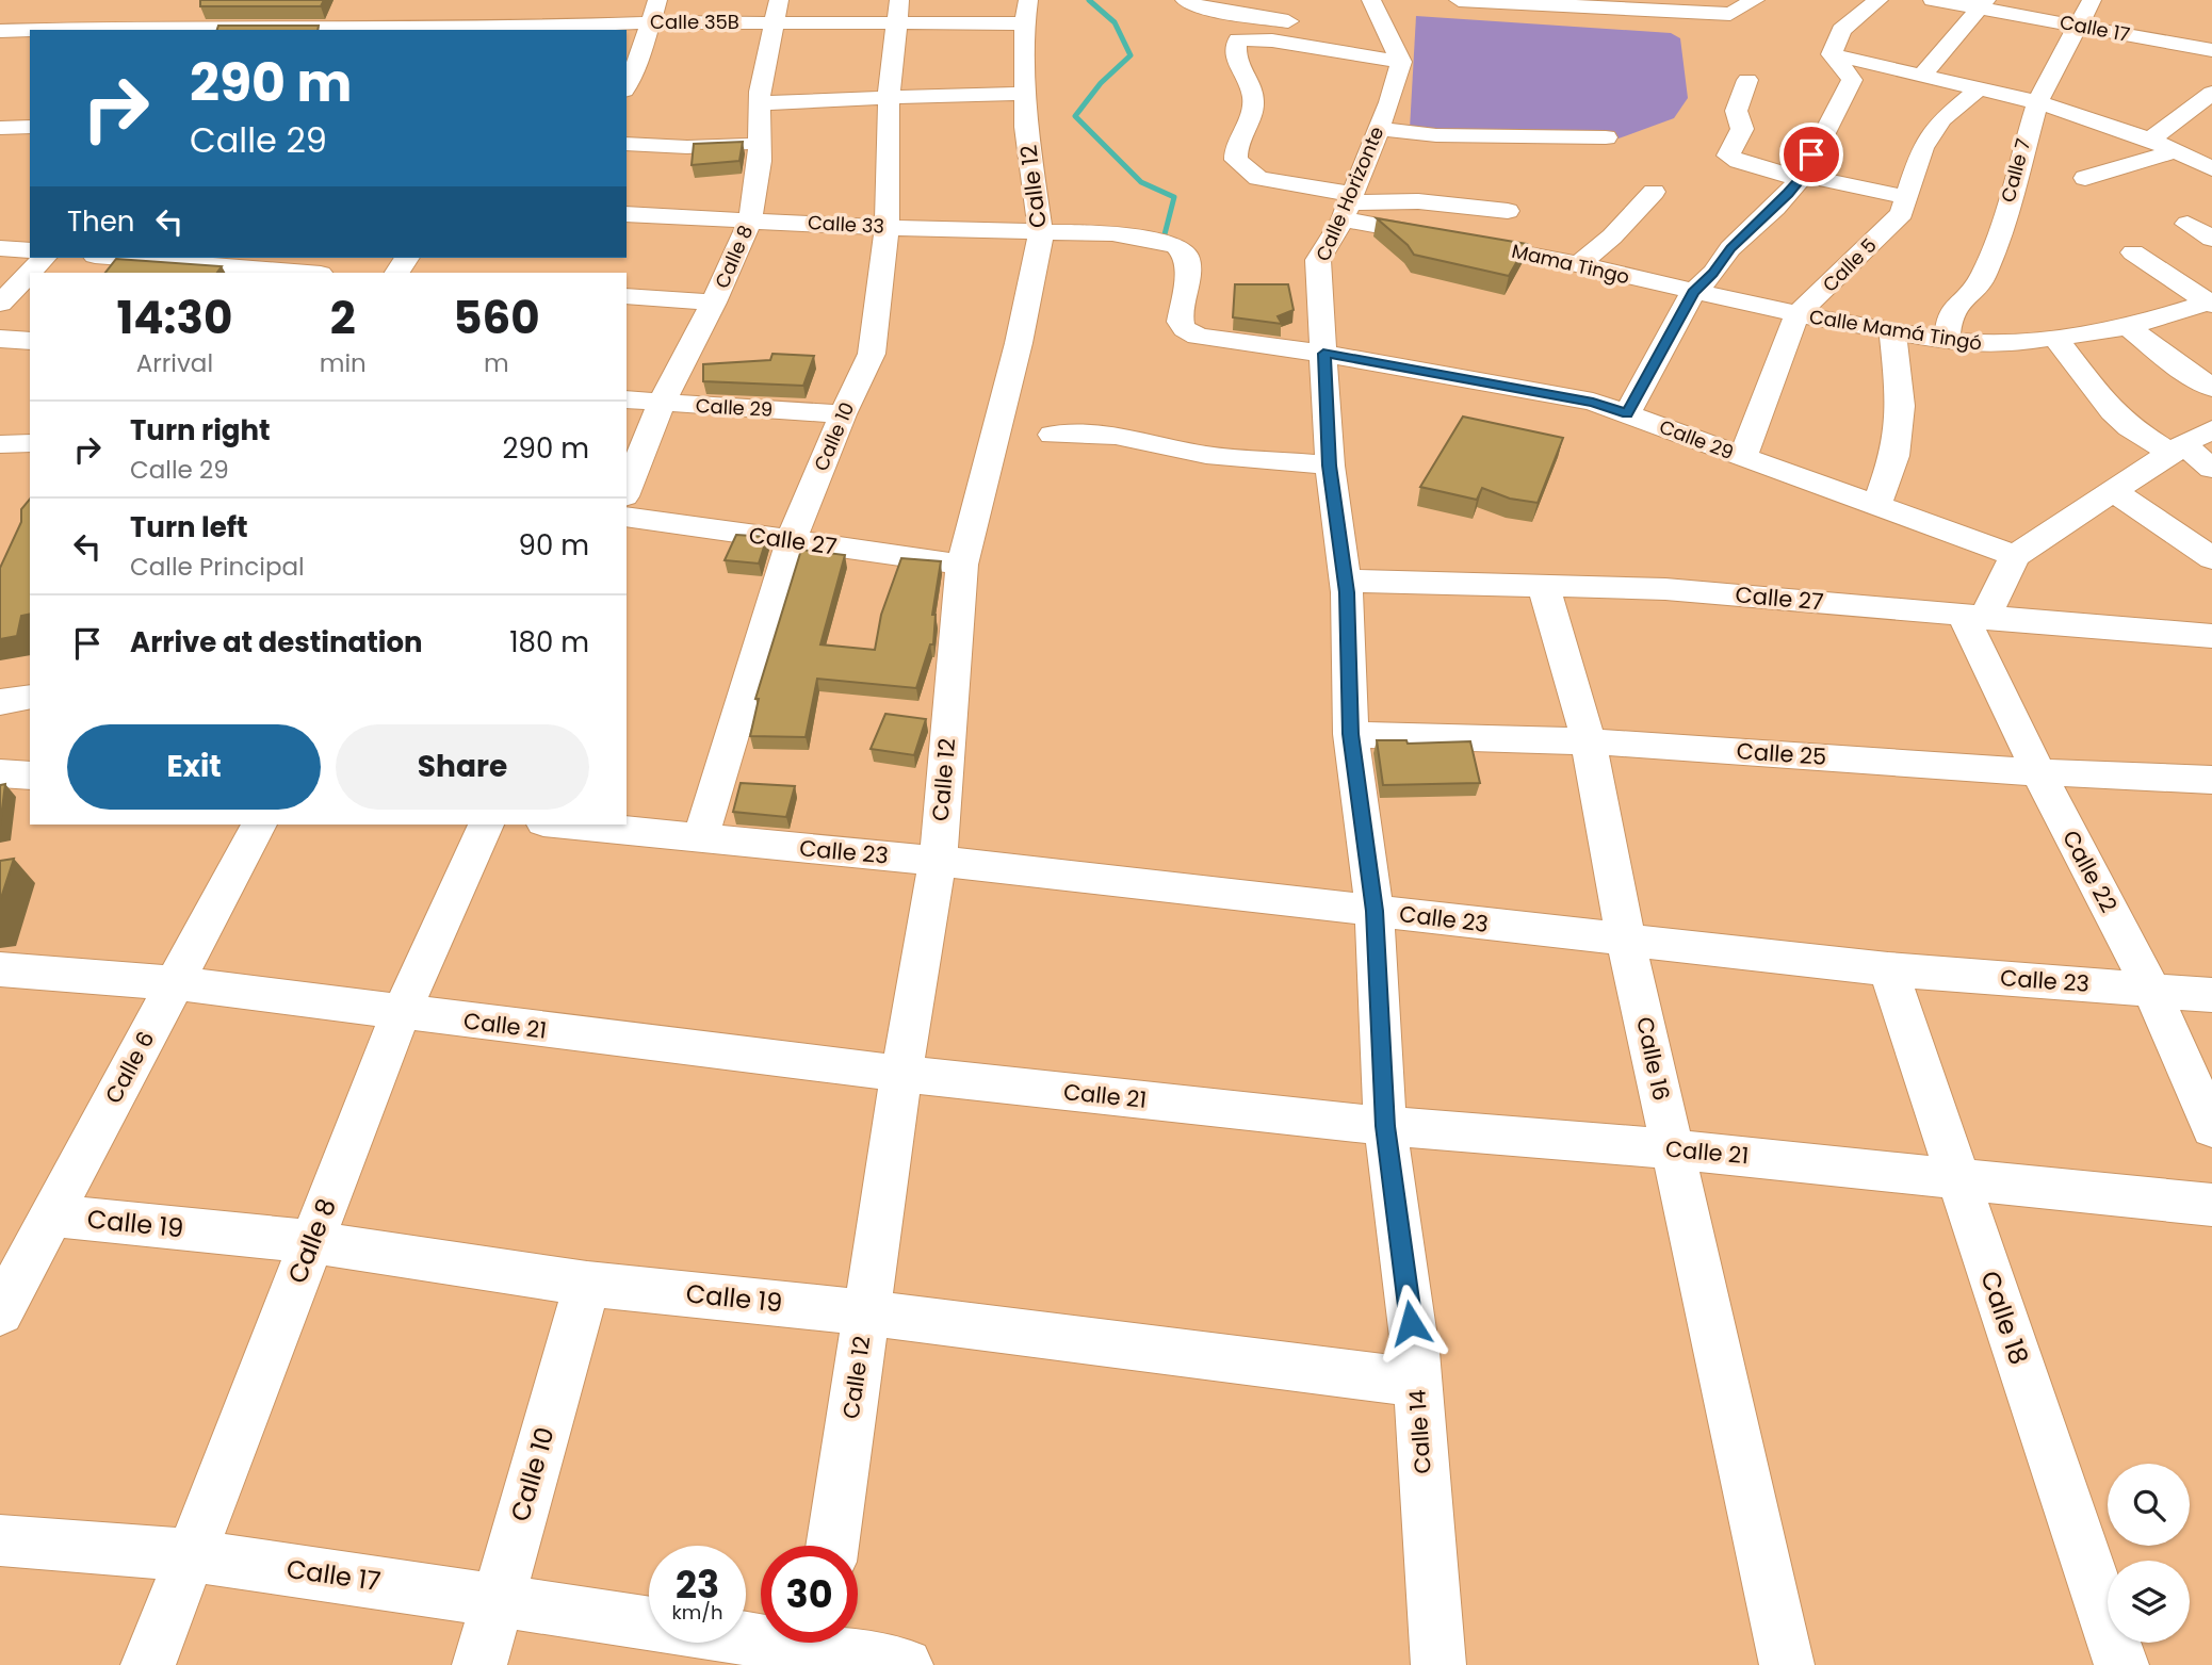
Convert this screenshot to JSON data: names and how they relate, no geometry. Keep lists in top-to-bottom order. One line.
{"streets":{"street":["Calle 35B","Calle 17","Calle 7","Calle 12","Calle Horizonte","Calle 33","Calle 8","Mama Tingo","Calle 5","Calle Mamá Tingó","Calle 29","Calle 10","Calle 27","Calle 25","Calle 23","Calle 22","Calle 21","Calle 16","Calle 6","Calle 19","Calle 18","Calle 14"]},"crossings":[["Calle 35B","Calle 12"],["Calle 35B","Calle 8"],["Calle 35B","Calle 10"],["Calle 17","Calle 7"],["Calle 17","Calle 8"],["Calle 17","Calle 10"],["Calle 7","Calle Mamá Tingó"],["Calle 12","Calle 33"],["Calle 12","Calle 27"],["Calle 12","Calle 23"],["Calle 12","Calle 21"],["Calle 12","Calle 19"],["Calle Horizonte","Calle 33"],["Calle Horizonte","Mama Tingo"],["Calle Horizonte","Calle 29"],["Calle Horizonte","Calle 14"],["Calle 33","Calle 8"],["Calle 33","Calle 29"],["Calle 33","Calle 10"],["Calle 33","Calle 14"],["Calle 8","Calle 29"],["Calle 8","Calle 21"],["Calle 8","Calle 19"],["Mama Tingo","Calle 5"],["Mama Tingo","Calle Mamá Tingó"],["Calle 5","Calle Mamá Tingó"],["Calle 5","Calle 29"],["Calle 29","Calle 10"],["Calle 29","Calle 14"],["Calle 10","Calle 27"],["Calle 10","Calle 23"],["Calle 10","Calle 19"],["Calle 27","Calle 22"],["Calle 27","Calle 16"],["Calle 27","Calle 14"],["Calle 25","Calle 22"],["Calle 25","Calle 16"],["Calle 25","Calle 14"],["Calle 23","Calle 22"],["Calle 23","Calle 16"],["Calle 23","Calle 18"],["Calle 23","Calle 14"],["Calle 21","Calle 16"],["Calle 21","Calle 6"],["Calle 21","Calle 18"],["Calle 21","Calle 14"],["Calle 6","Calle 19"],["Calle 19","Calle 14"]],"page":{"turn":["290 m","Calle 29"],"then":"Then","eta":["14:30","Arrival","2","min","560","m"],"list":[{"name":"Turn right","note":"Calle 29","value":"290 m"},{"name":"Turn left","note":"Calle Principal","value":"90 m"},{"name":"Arrive at destination","value":"180 m"}],"buttons":["Exit","Share"],"speed":"23 km/h","limit":"30"}}
